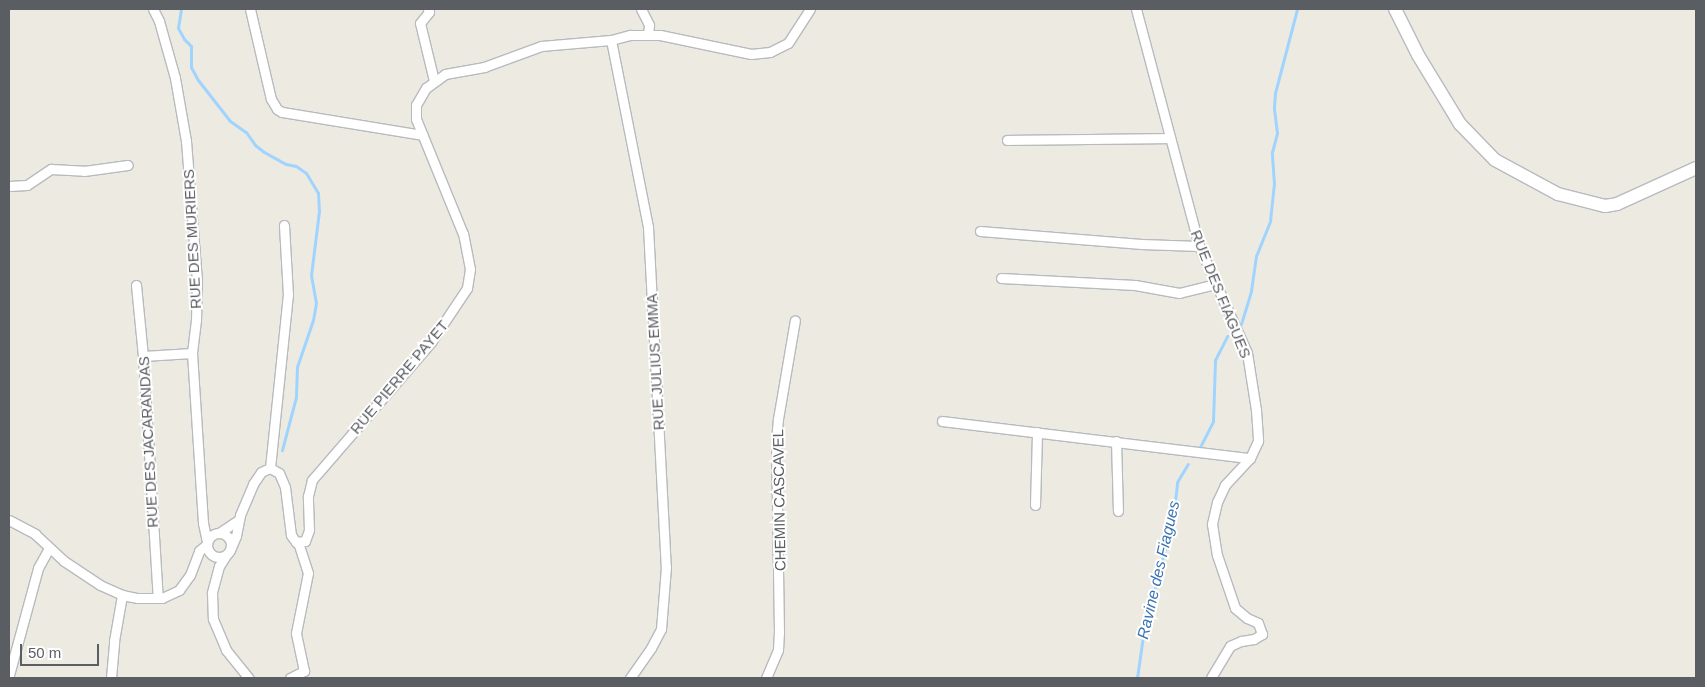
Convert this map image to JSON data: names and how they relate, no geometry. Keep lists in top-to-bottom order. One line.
{"streets":{"street":["RUE DES MURIERS","RUE DES FIAGUES","RUE JULIUS EMMA","RUE PIERRE PAYET","RUE DES JACARANDAS","CHEMIN CASCAVEL"]},"crossings":[["RUE JULIUS EMMA","RUE PIERRE PAYET"]],"water":["Ravine des Fiagues"],"scale_bar":"50 m"}
